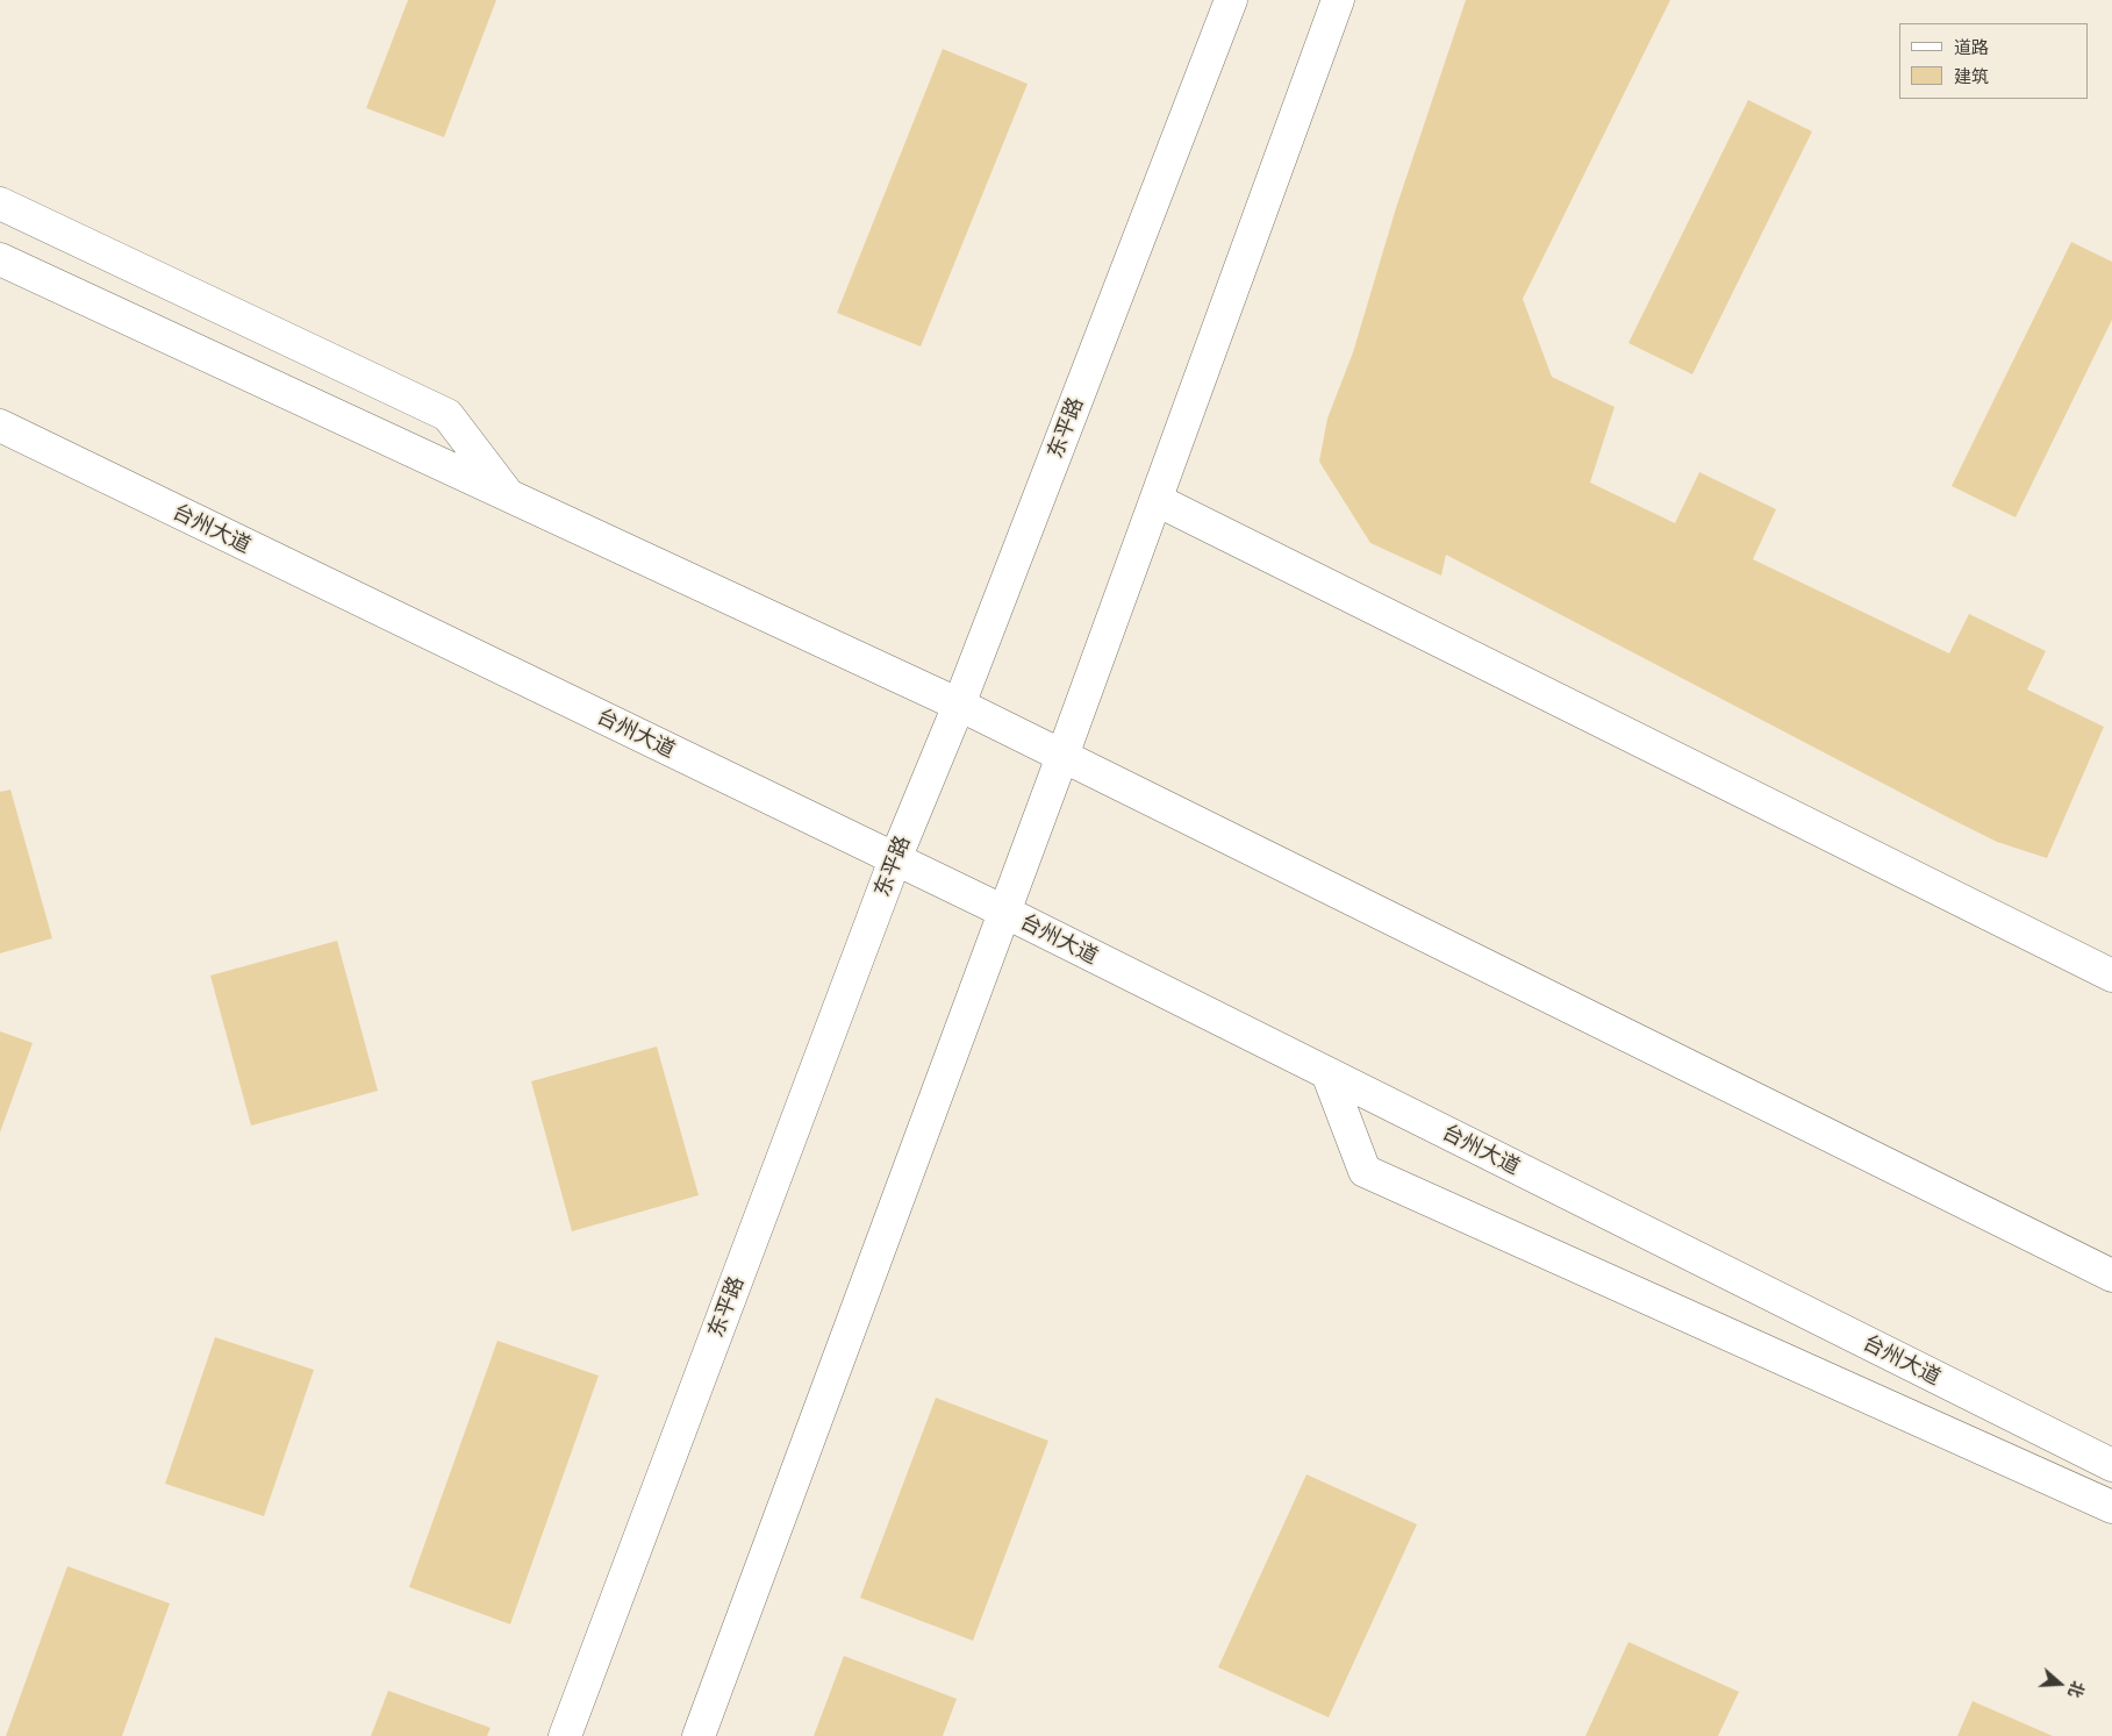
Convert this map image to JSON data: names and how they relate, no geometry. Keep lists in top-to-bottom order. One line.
{"streets":{"main road":["东平路","台州大道"]},"crossings":[["东平路","台州大道"]],"legend":["道路","建筑"],"north":"right"}
